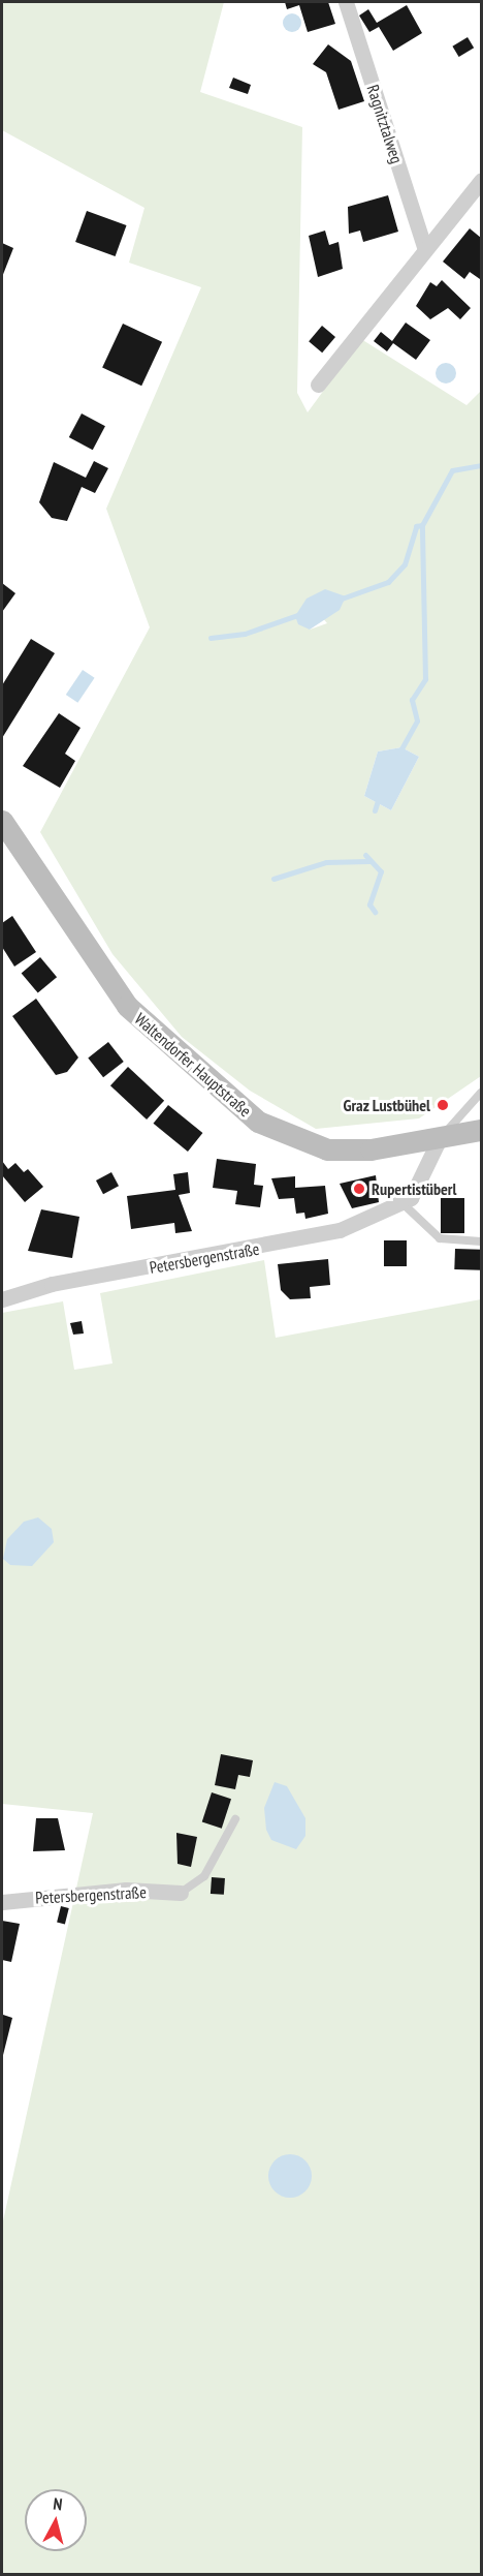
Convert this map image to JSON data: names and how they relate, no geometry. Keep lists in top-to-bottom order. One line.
{"streets":{"main road":["Waltendorfer Hauptstraße"],"street":["Ragnitztalweg","Petersbergenstraße"]},"crossings":[["Waltendorfer Hauptstraße","Petersbergenstraße"]],"places":["Graz Lustbühel","Rupertistüberl"],"north":"top"}
